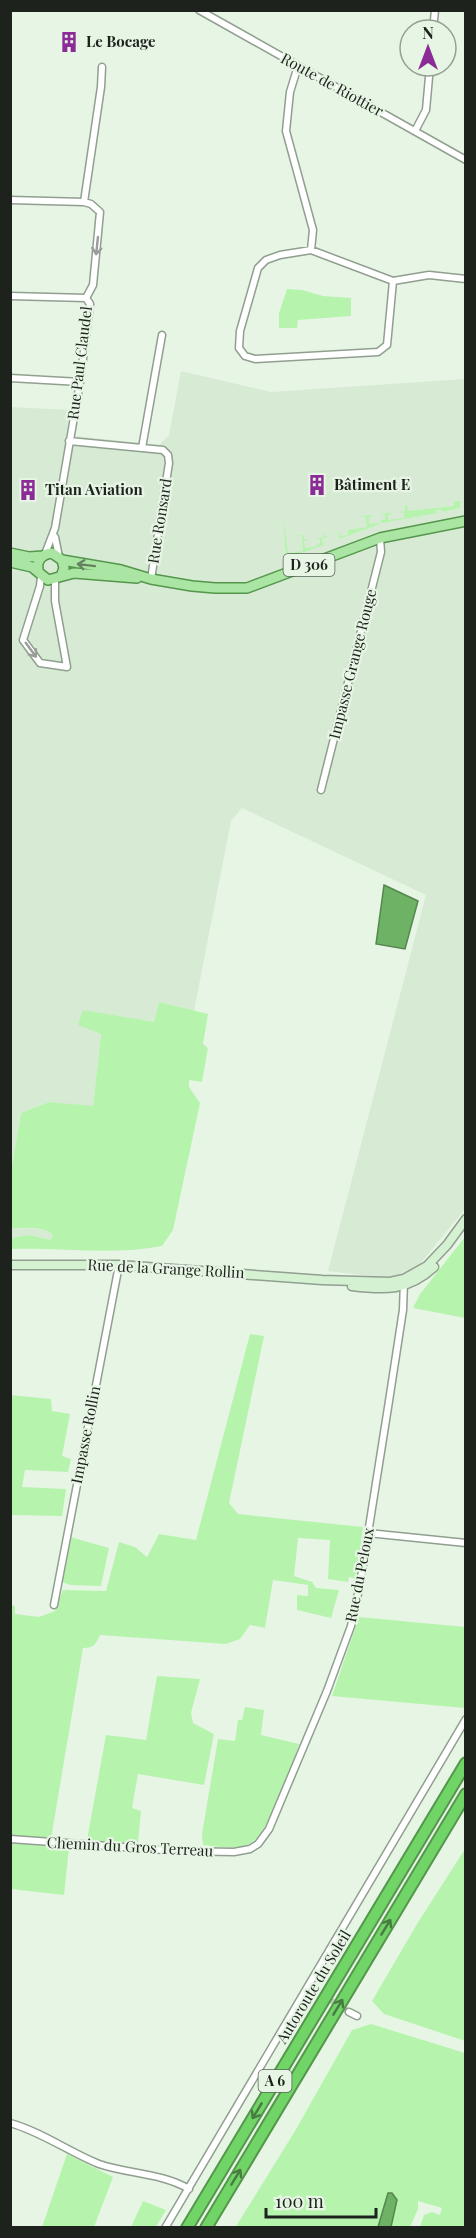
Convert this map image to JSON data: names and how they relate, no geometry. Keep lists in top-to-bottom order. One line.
{"streets":{"highway":["Autoroute du Soleil","A 6"],"main road":["D 306","Rue de la Grange Rollin"],"street":["Route de Riottier","Rue Paul Claudel","Rue Ronsard","Impasse Grange Rouge","Impasse Rollin","Rue du Peloux","Chemin du Gros Terreau"]},"crossings":[["Rue Paul Claudel","Rue Ronsard"],["Rue Paul Claudel","D 306"],["Rue Ronsard","D 306"],["D 306","Impasse Grange Rouge"],["Rue de la Grange Rollin","Impasse Rollin"],["Rue de la Grange Rollin","Rue du Peloux"],["Rue du Peloux","Chemin du Gros Terreau"]],"places":{"building":["Le Bocage","Bâtiment E","Titan Aviation"]},"scale_bar":"100 m","north":"top"}
